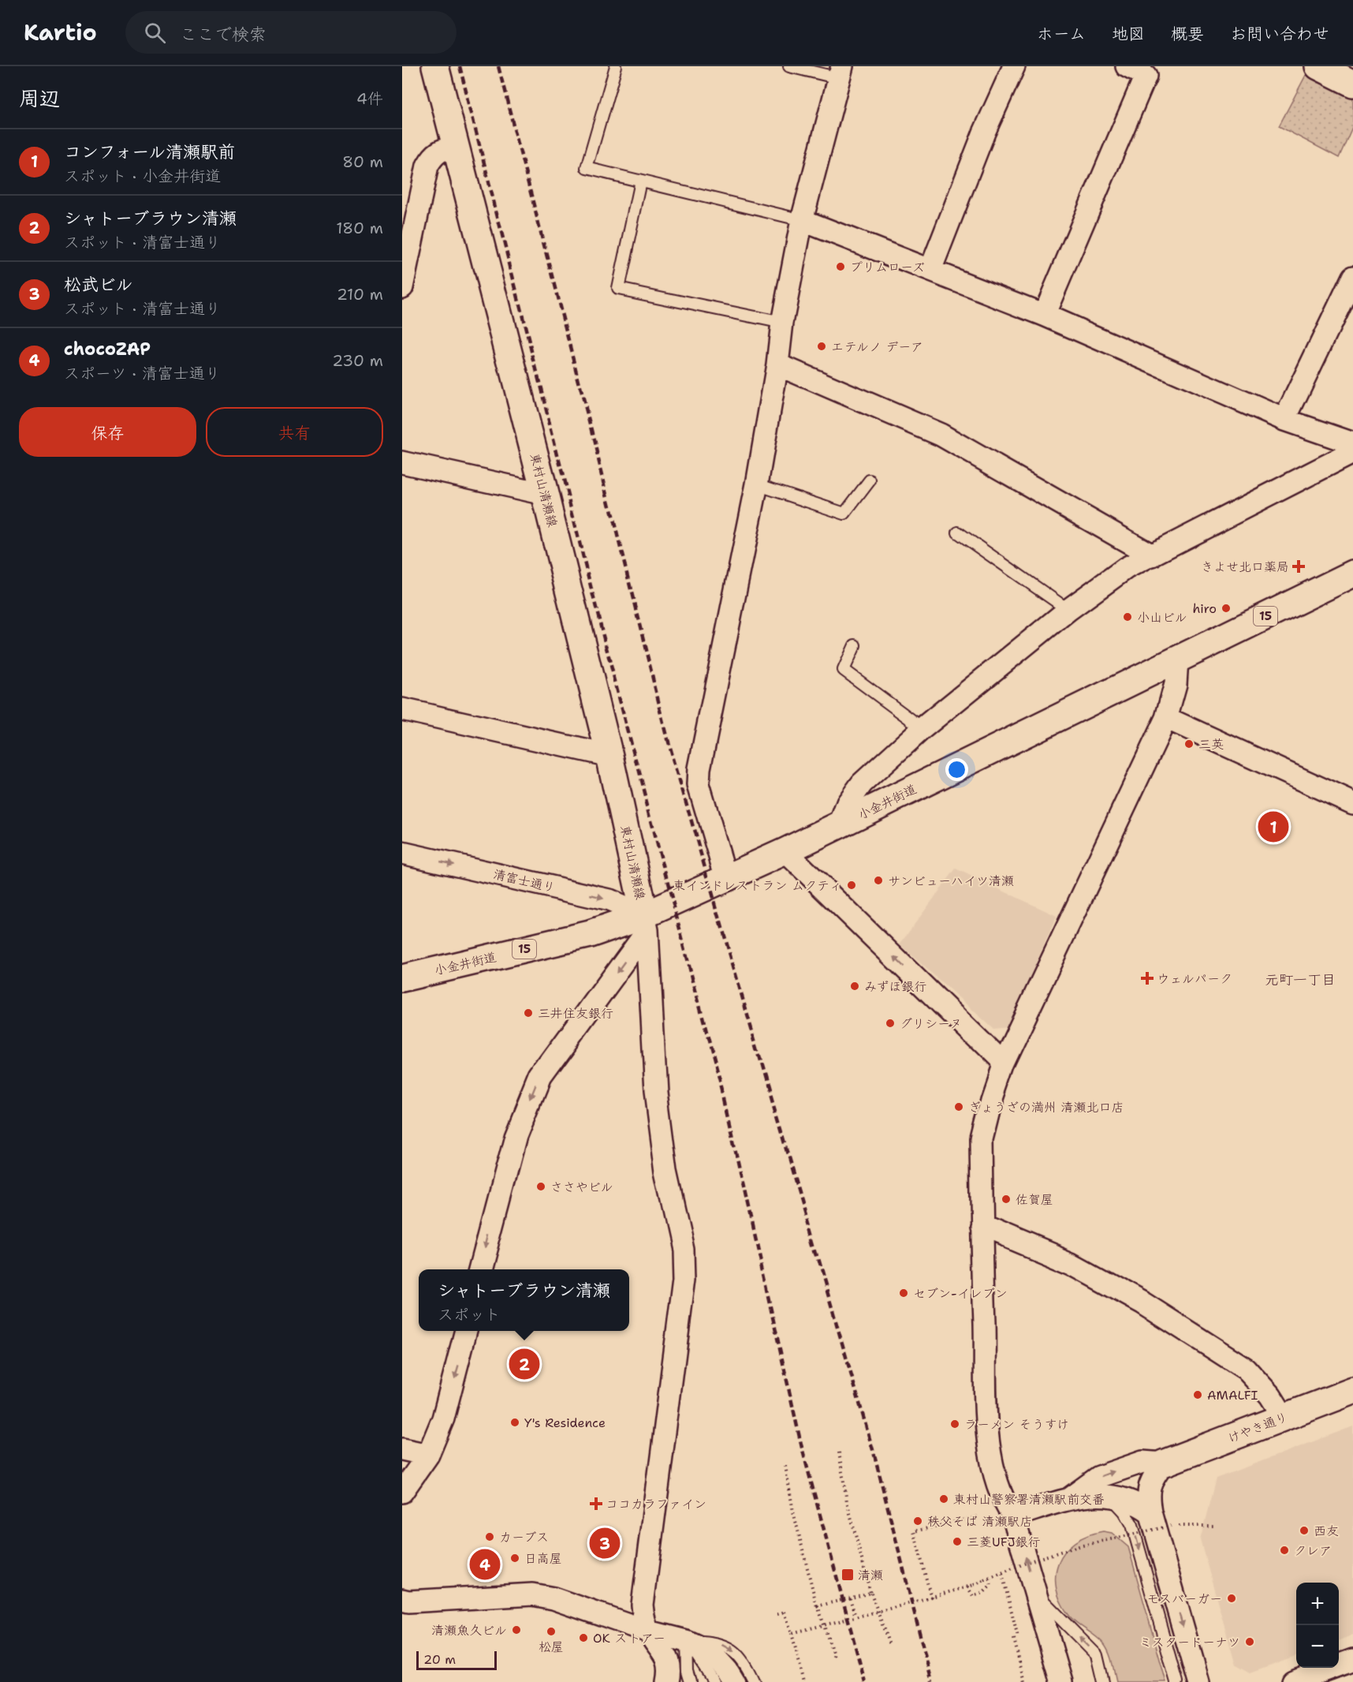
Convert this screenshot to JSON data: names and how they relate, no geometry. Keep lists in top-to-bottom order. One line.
{"streets":{"main road":["東村山清瀬線","15","小金井街道","けやき通り"],"street":["清富士通り"]},"crossings":[["東村山清瀬線","小金井街道"],["東村山清瀬線","清富士通り"],["小金井街道","清富士通り"]],"districts":["元町一丁目"],"places":{"other":["プリムローズ","エテルノ デーア","hiro","小山ビル","三英","サンビューハイツ清瀬","東インドレストラン ムクティ","みずほ銀行","三井住友銀行","グリシーヌ","ぎょうざの満州 清瀬北口店","ささやビル","佐賀屋","セブン-イレブン","AMALFI","Y's Residence","ラーメン そうすけ","東村山警察署清瀬駅前交番","秩父そば 清瀬駅店","西友","カーブス","三菱UFJ銀行","クレア","日高屋","モスバーガー","清瀬魚久ビル","松屋","OK ストアー","ミスタードーナツ"],"health":["きよせ北口薬局","ウェルパーク","ココカラファイン"],"transit":["清瀬"]},"scale_bar":"20 m","page":{"header":"Kartio","search":"ここで検索","nav":["ホーム","地図","概要","お問い合わせ"],"heading":["周辺","4件"],"list":[{"mark":"1","name":"コンフォール清瀬駅前","note":"スポット · 小金井街道","value":"80 m"},{"mark":"2","name":"シャトーブラウン清瀬","note":"スポット · 清富士通り","value":"180 m"},{"mark":"3","name":"松武ビル","note":"スポット · 清富士通り","value":"210 m"},{"mark":"4","name":"chocoZAP","note":"スポーツ · 清富士通り","value":"230 m"}],"buttons":["保存","共有"],"pins":["1","2","3","4"],"popup":["シャトーブラウン清瀬","スポット"],"map_buttons":["+","−"],"scale":"20 m"}}
